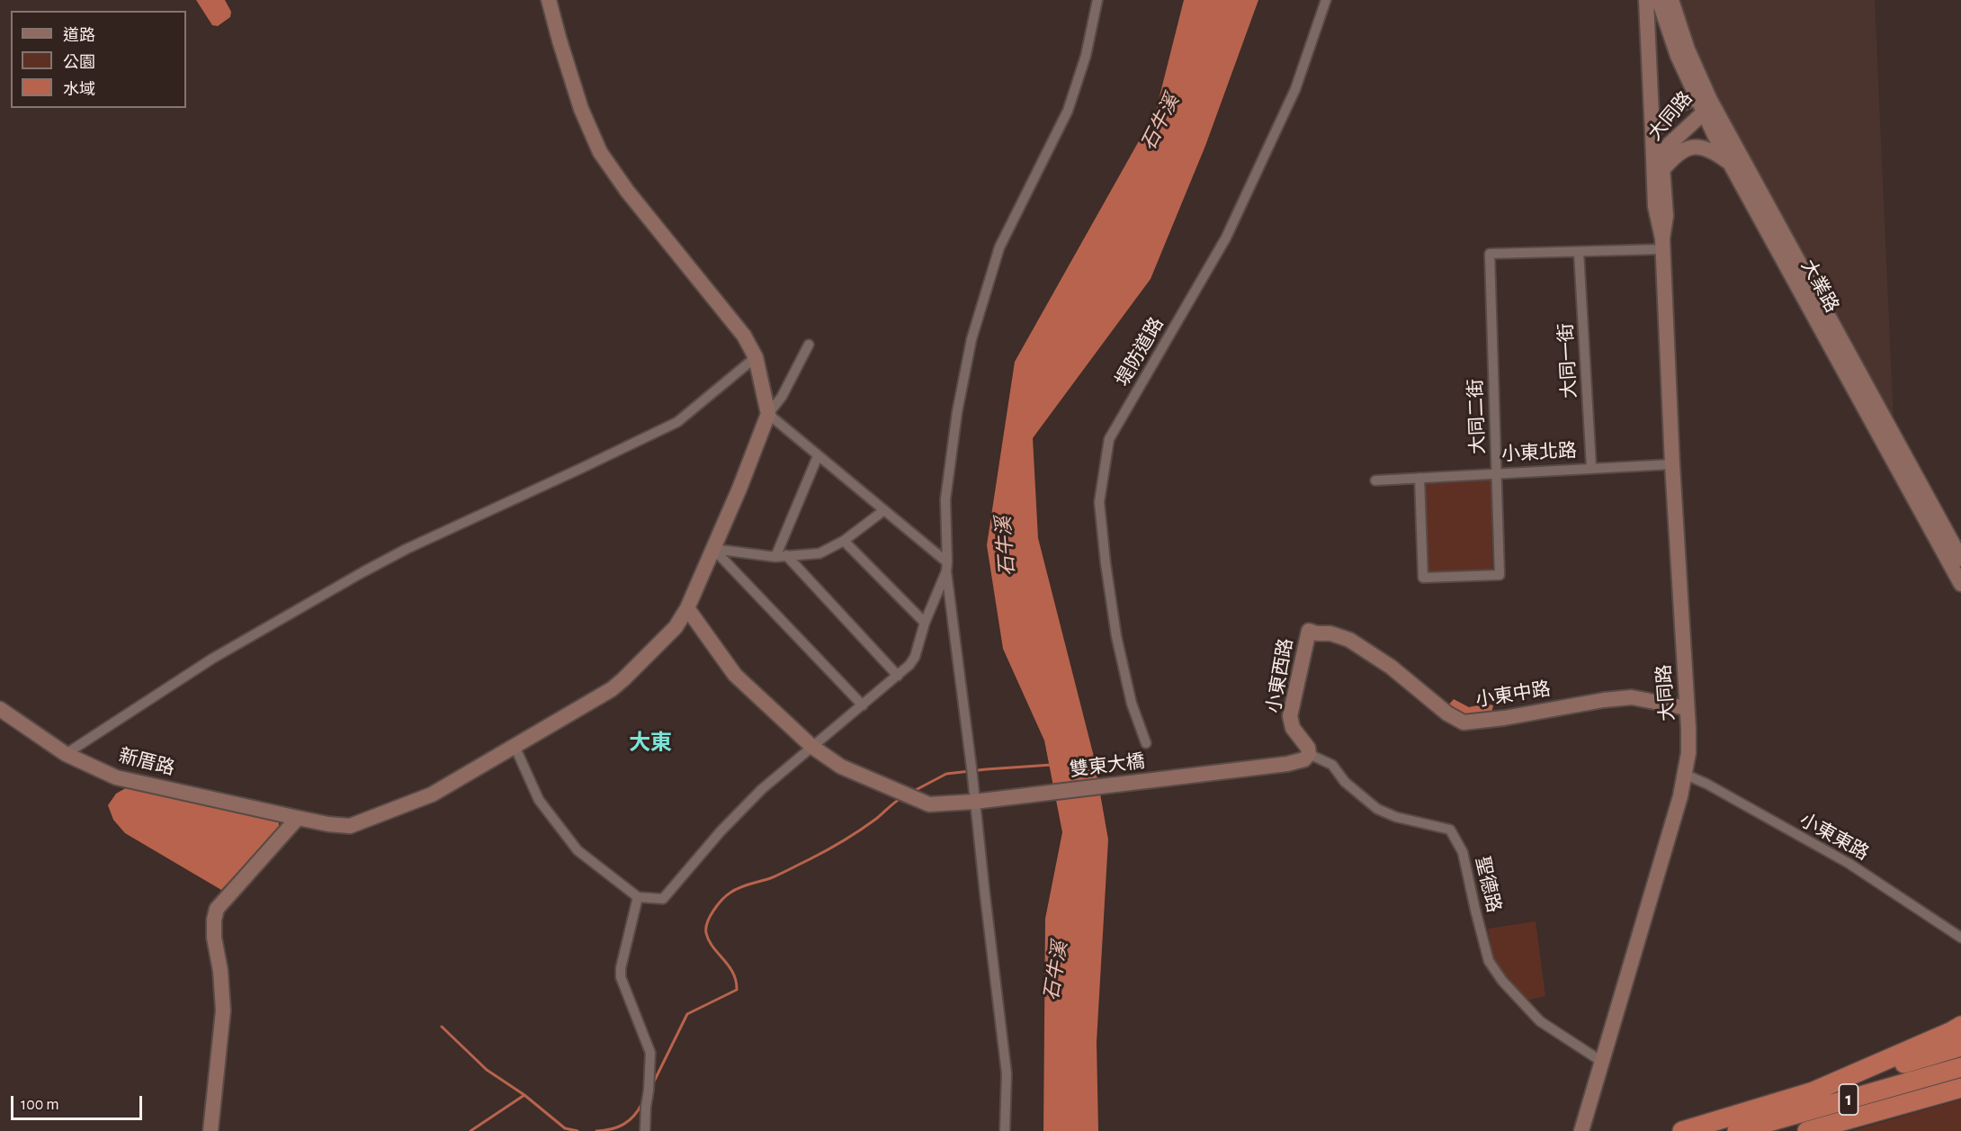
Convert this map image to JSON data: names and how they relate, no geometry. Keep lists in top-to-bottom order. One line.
{"streets":{"highway":["1"],"street":["大同路","大業路","堤防道路","大同一街","大同二街","小東北路","小東西路","小東中路","新厝路","雙東大橋","小東東路","聖德路"]},"crossings":[["大同路","大業路"],["大同路","大同二街"],["大同路","小東北路"],["大同路","小東中路"],["大同路","小東東路"],["大同路","聖德路"],["大同一街","大同二街"],["大同一街","小東北路"],["大同二街","小東北路"],["小東西路","小東中路"],["小東西路","雙東大橋"],["小東西路","聖德路"],["新厝路","雙東大橋"],["雙東大橋","聖德路"]],"districts":["大東"],"water":["石牛溪"],"legend":["道路","公園","水域"],"scale_bar":"100 m"}
